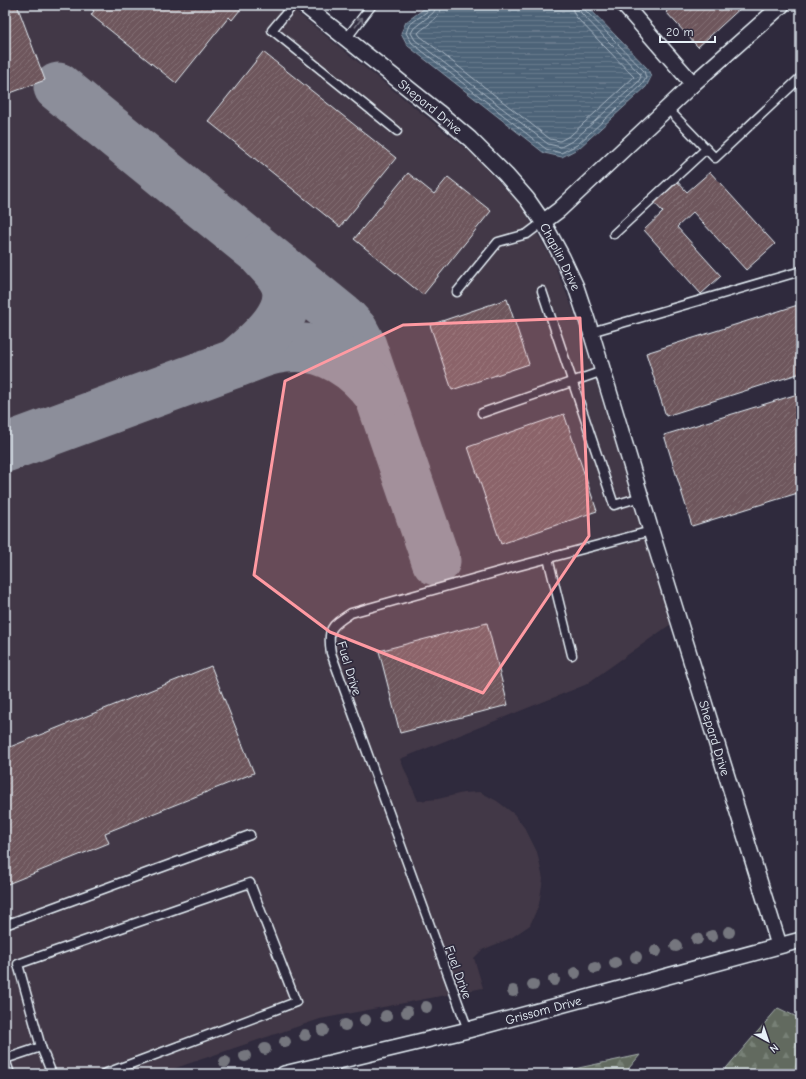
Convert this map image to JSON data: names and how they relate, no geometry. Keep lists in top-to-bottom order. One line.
{"streets":{"street":["Shepard Drive","Chaplin Drive","Grissom Drive"],"lane":["Fuel Drive"]},"crossings":[["Shepard Drive","Chaplin Drive"],["Shepard Drive","Fuel Drive"],["Shepard Drive","Grissom Drive"],["Chaplin Drive","Fuel Drive"],["Fuel Drive","Grissom Drive"]],"scale_bar":"20 m","north":"bottom right"}
